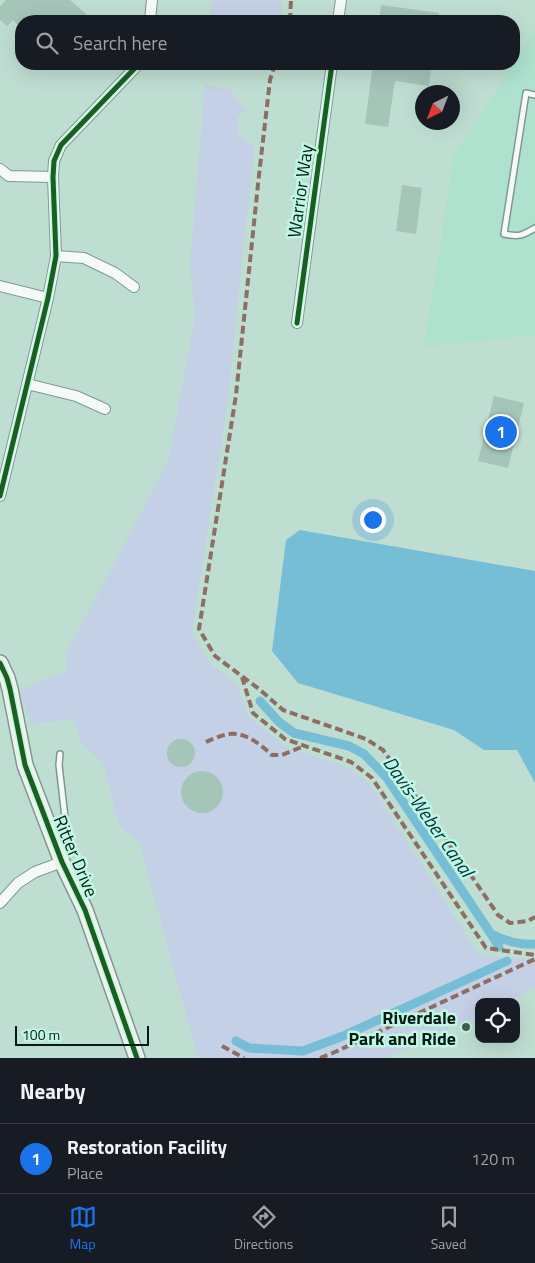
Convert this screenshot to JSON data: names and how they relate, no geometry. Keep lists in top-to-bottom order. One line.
{"streets":{"street":["Warrior Way","Ritter Drive"]},"water":["Davis-Weber Canal"],"places":["Riverdale Park and Ride"],"scale_bar":"100 m","north":"bottom left","page":{"search":"Search here","pins":"1","scale":"100 m","heading":"Nearby","list":[{"mark":"1","name":"Restoration Facility","note":"Place","value":"120 m"}],"nav":["Map","Directions","Saved"]}}
